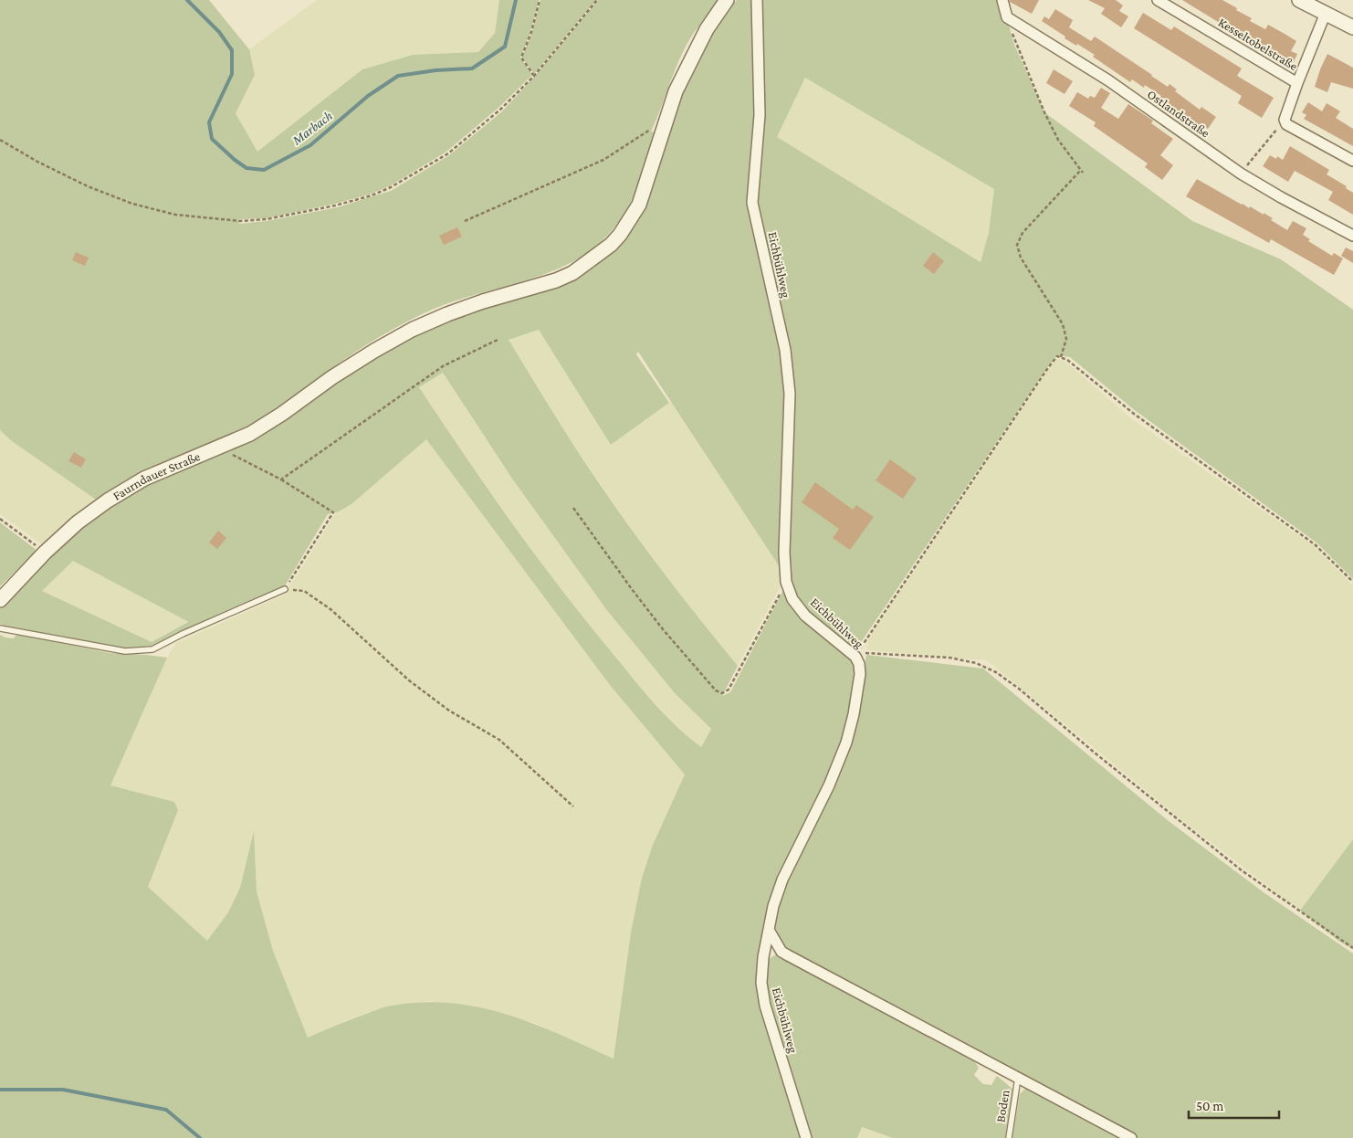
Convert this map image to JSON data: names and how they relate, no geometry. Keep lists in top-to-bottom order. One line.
{"streets":{"street":["Kesseltobelstraße","Ostlandstraße","Eichbühlweg","Faurndauer Straße"],"lane":["Boden"]},"water":["Marbach"],"scale_bar":"50 m"}
